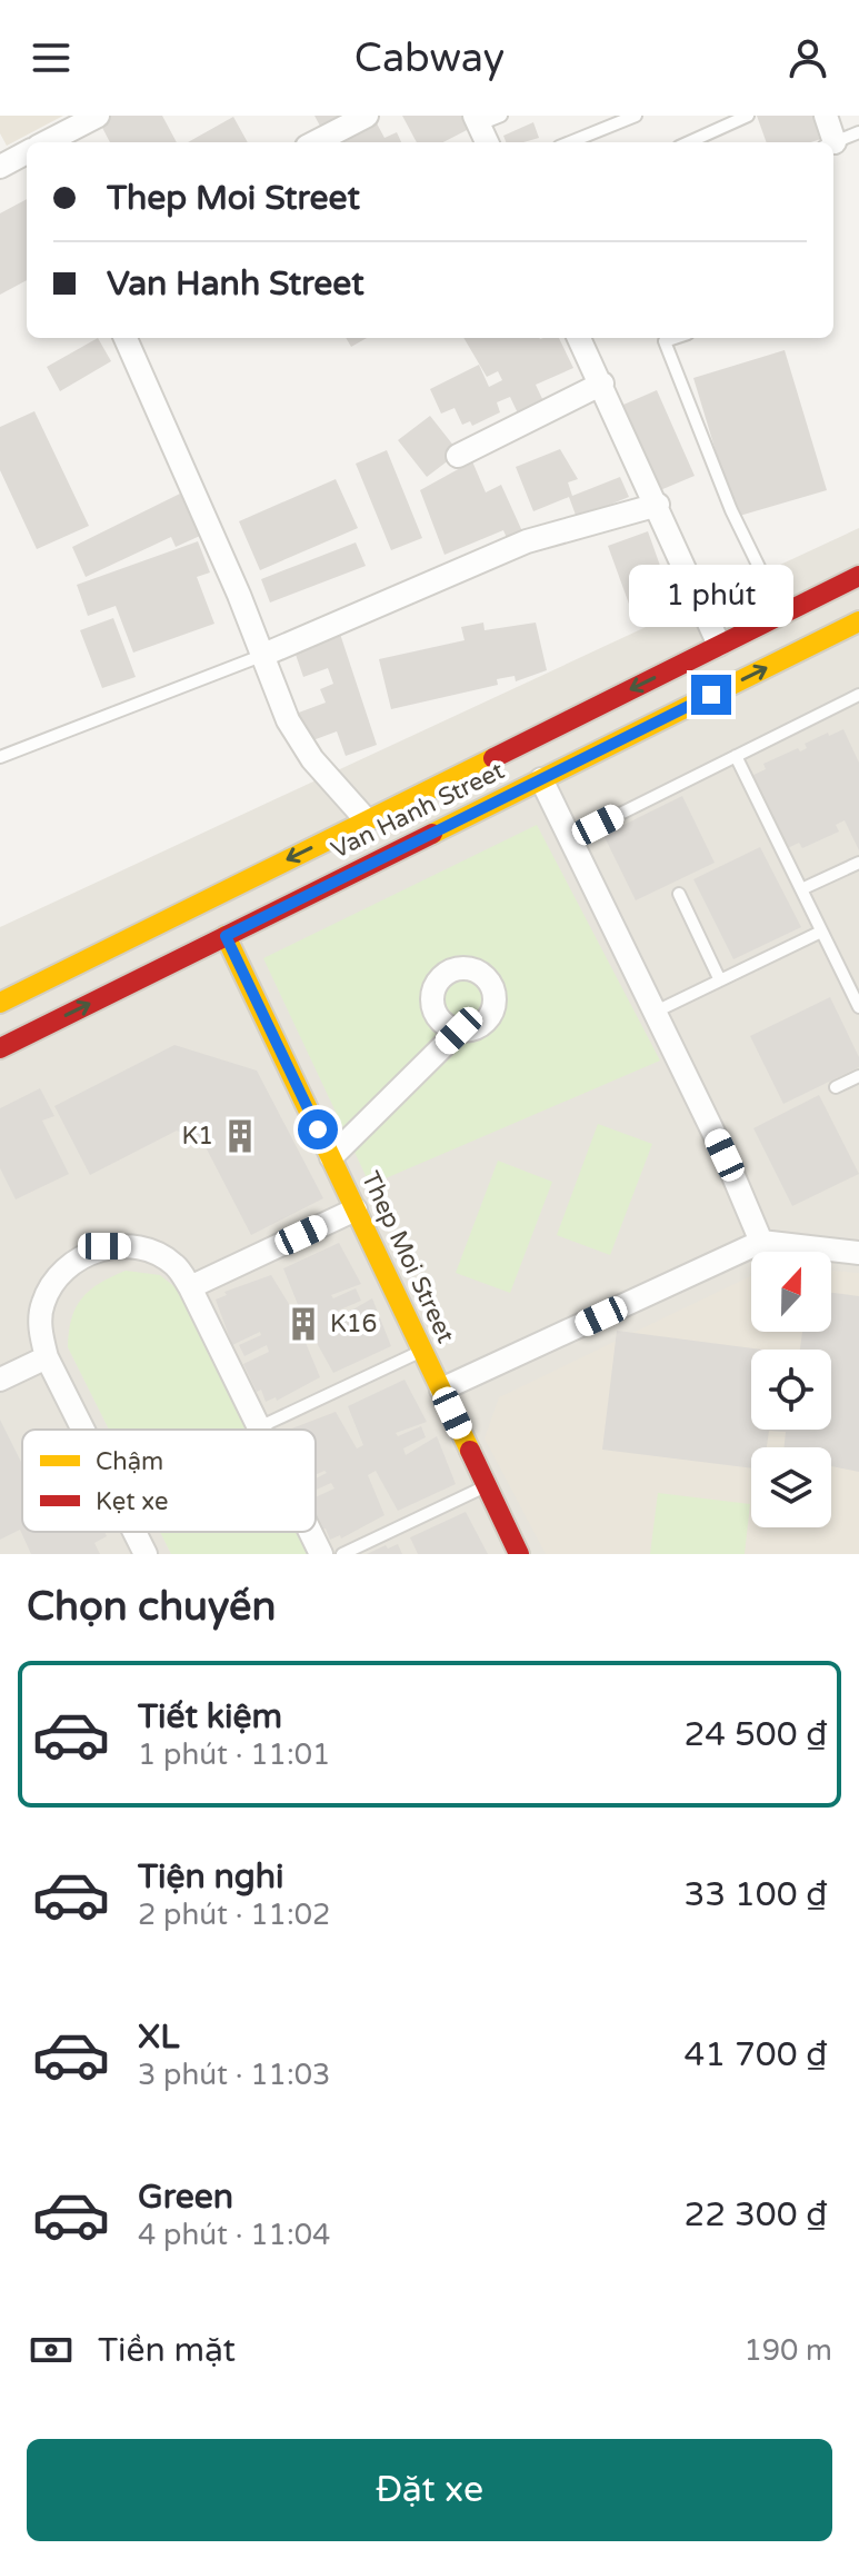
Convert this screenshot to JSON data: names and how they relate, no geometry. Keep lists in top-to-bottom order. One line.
{"streets":{"street":["Van Hanh Street","Thep Moi Street"]},"crossings":[["Van Hanh Street","Thep Moi Street"]],"places":{"building":["K1","K16"]},"legend":["Chậm","Kẹt xe"],"north":"top","page":{"header":"Cabway","banner":["Thep Moi Street","Van Hanh Street"],"bubble":"1 phút","heading":"Chọn chuyến","list":[{"name":"Tiết kiệm","note":"1 phút · 11:01","value":"24 500 ₫"},{"name":"Tiện nghi","note":"2 phút · 11:02","value":"33 100 ₫"},{"name":"XL","note":"3 phút · 11:03","value":"41 700 ₫"},{"name":"Green","note":"4 phút · 11:04","value":"22 300 ₫"}],"pay":["Tiền mặt","190 m"],"buttons":"Đặt xe"}}
